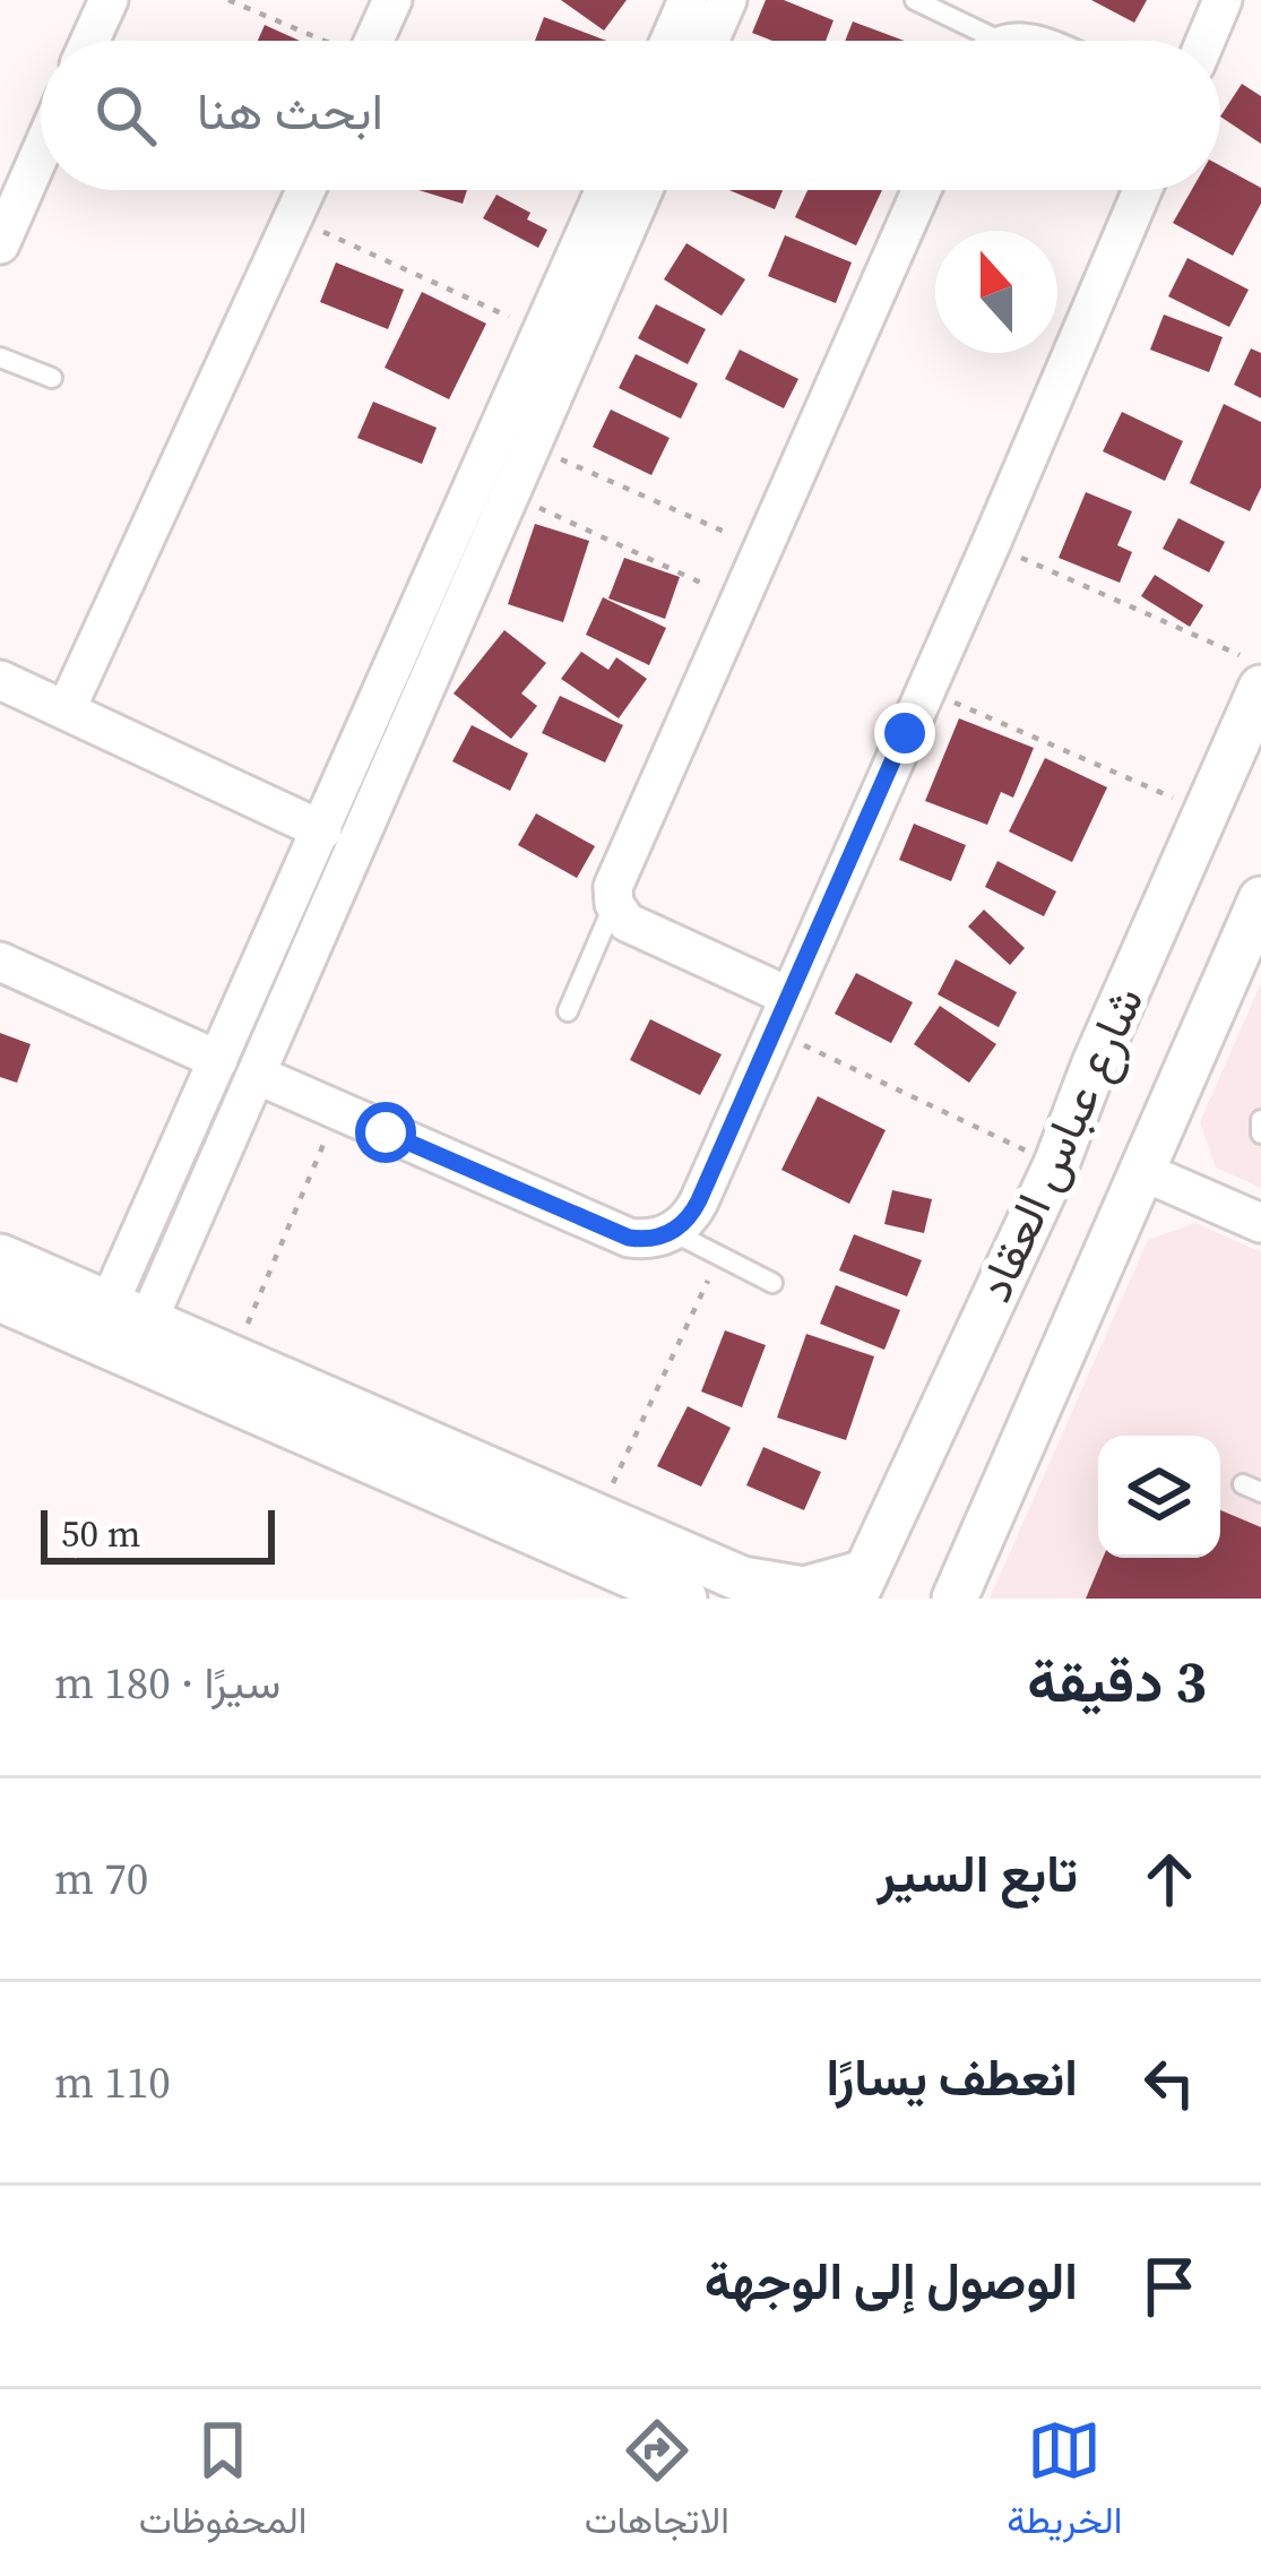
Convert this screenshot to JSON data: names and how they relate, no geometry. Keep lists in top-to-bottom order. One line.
{"streets":{"street":["شارع عباس العقاد"]},"scale_bar":"50 m","north":"top","page":{"search":"ابحث هنا","scale":"50 m","heading":["3 دقيقة","سيرًا · 180 m"],"list":[["تابع السير","70 m"],["انعطف يسارًا","110 m"],"الوصول إلى الوجهة"],"nav":["الخريطة","الاتجاهات","المحفوظات"]}}
